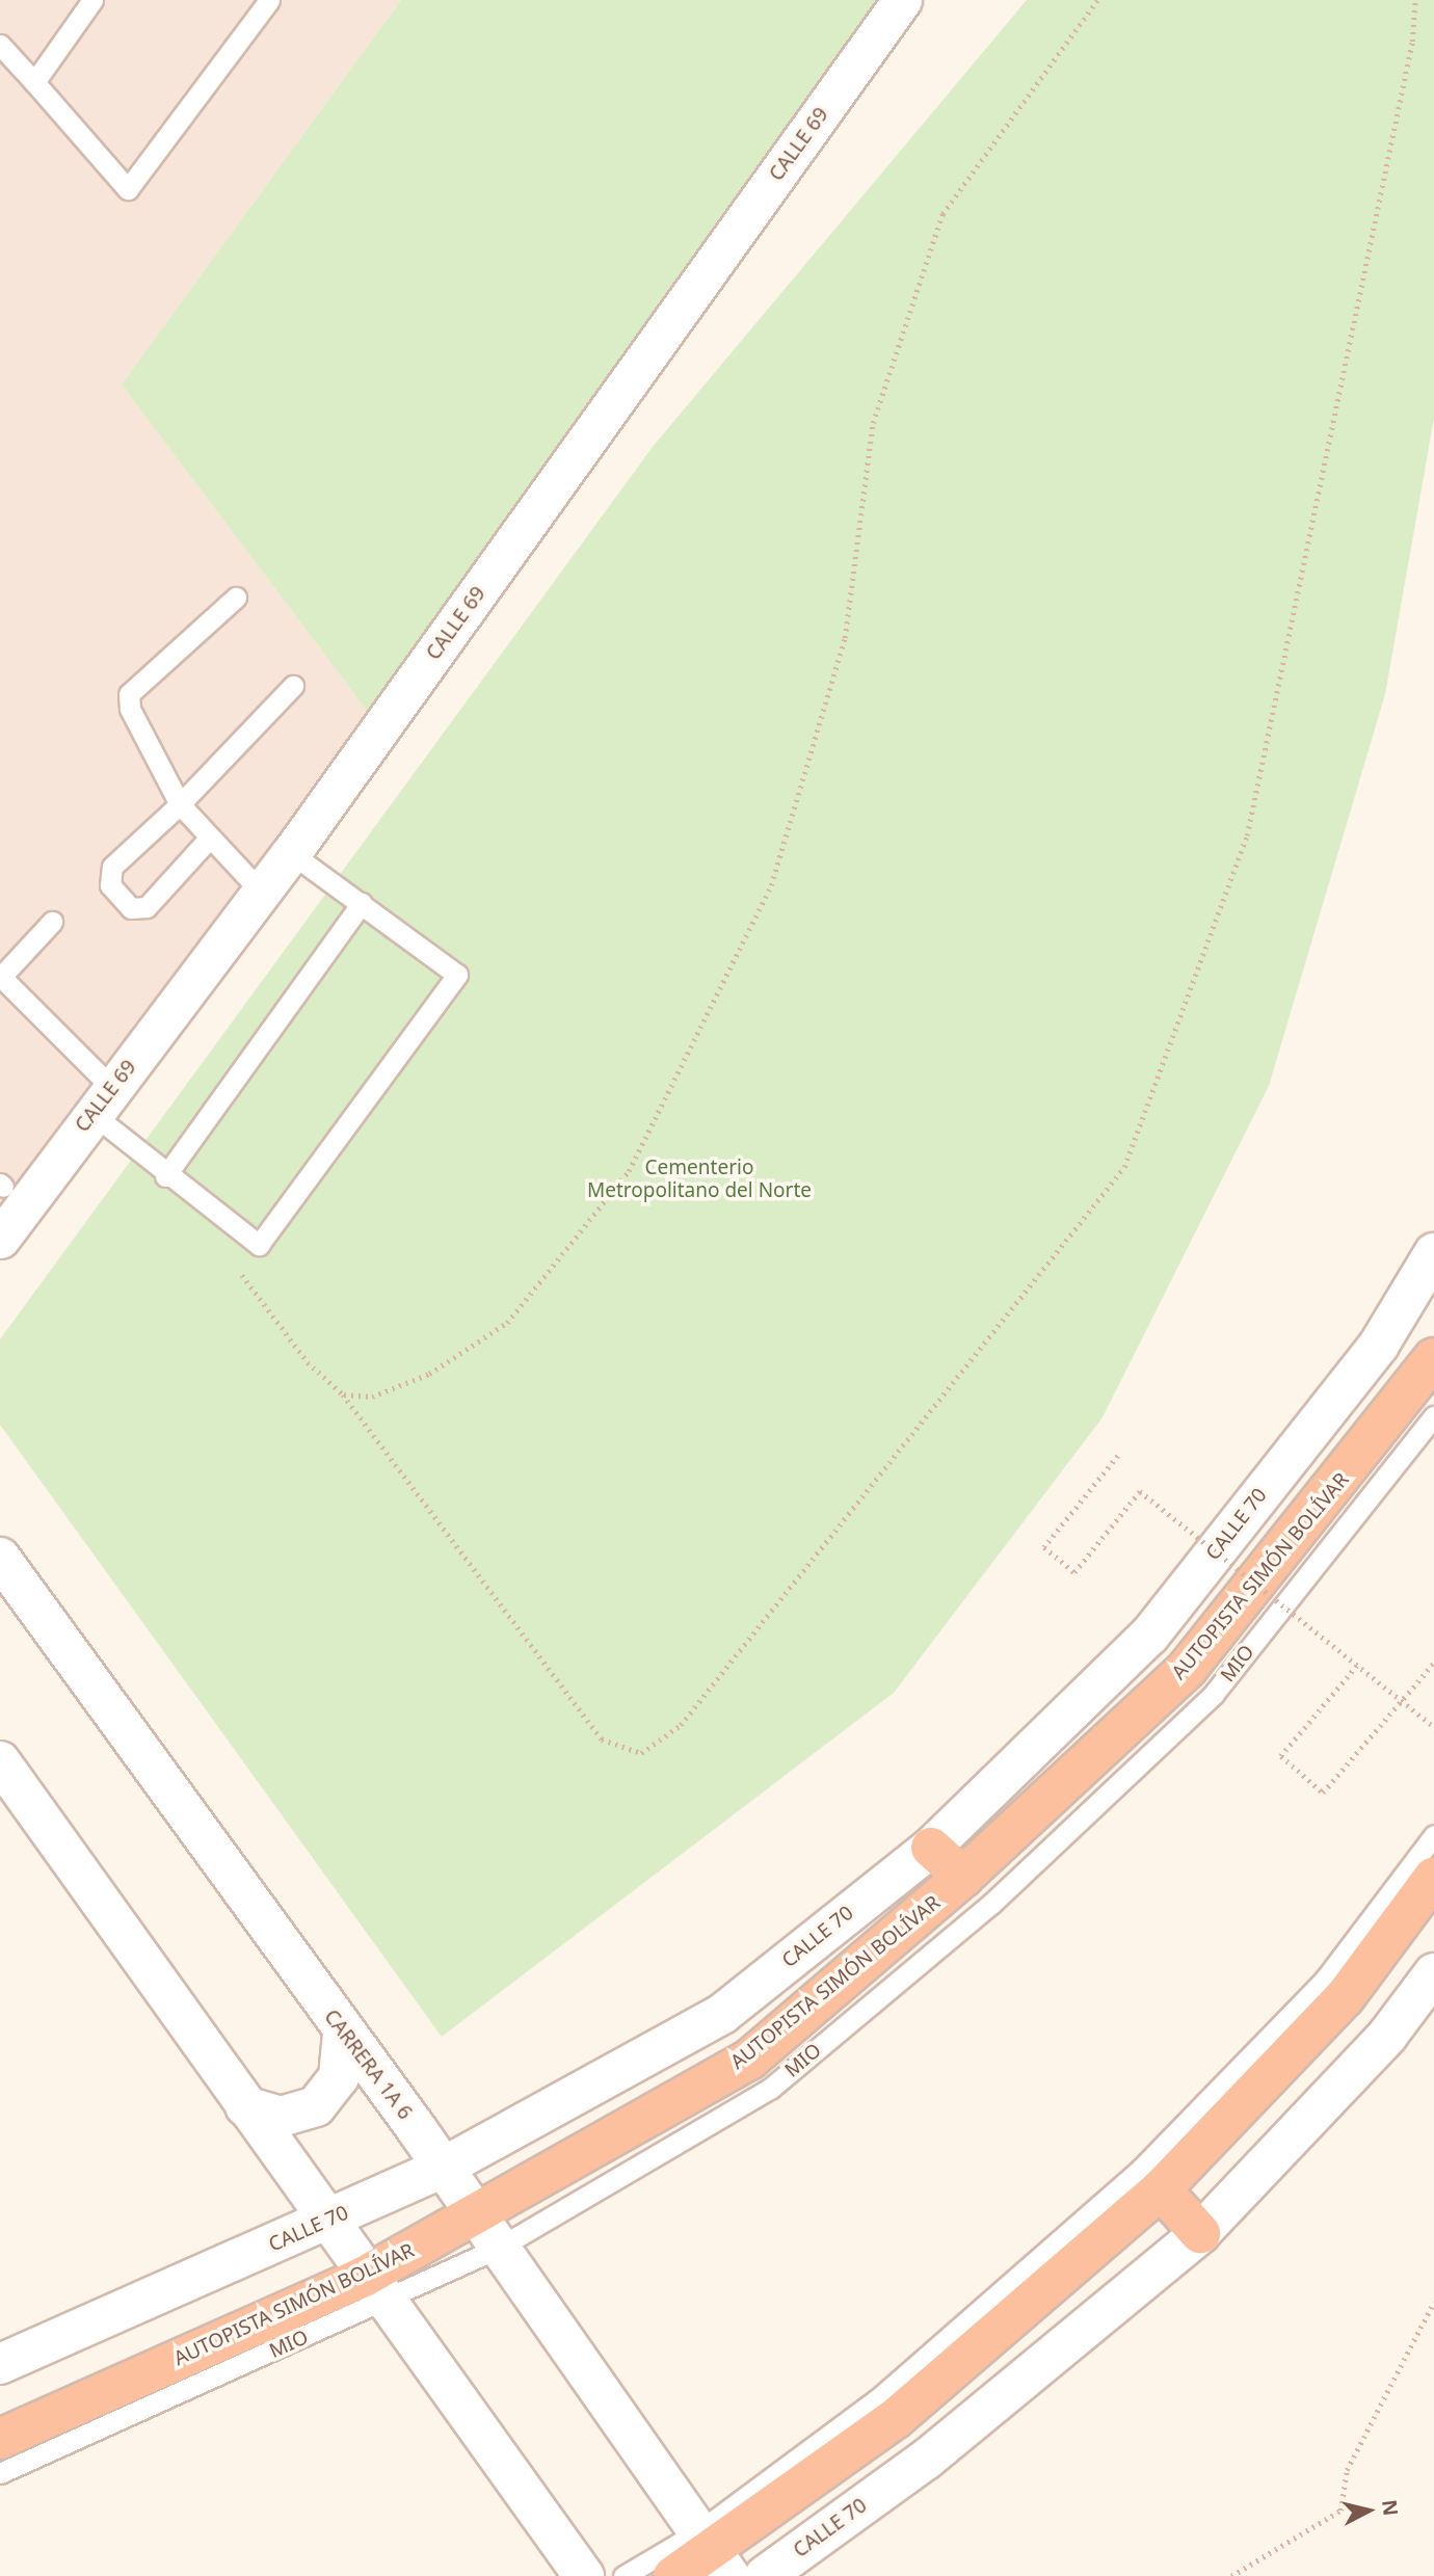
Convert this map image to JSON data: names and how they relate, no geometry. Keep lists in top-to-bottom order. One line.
{"streets":{"highway":["AUTOPISTA SIMÓN BOLÍVAR"],"street":["CALLE 69","CALLE 70","CARRERA 1A 6"],"lane":["MIO"]},"crossings":[["CALLE 70","CARRERA 1A 6"],["AUTOPISTA SIMÓN BOLÍVAR","MIO"],["AUTOPISTA SIMÓN BOLÍVAR","CARRERA 1A 6"],["MIO","CARRERA 1A 6"]],"parks":["Cementerio Metropolitano del Norte"],"north":"right"}
